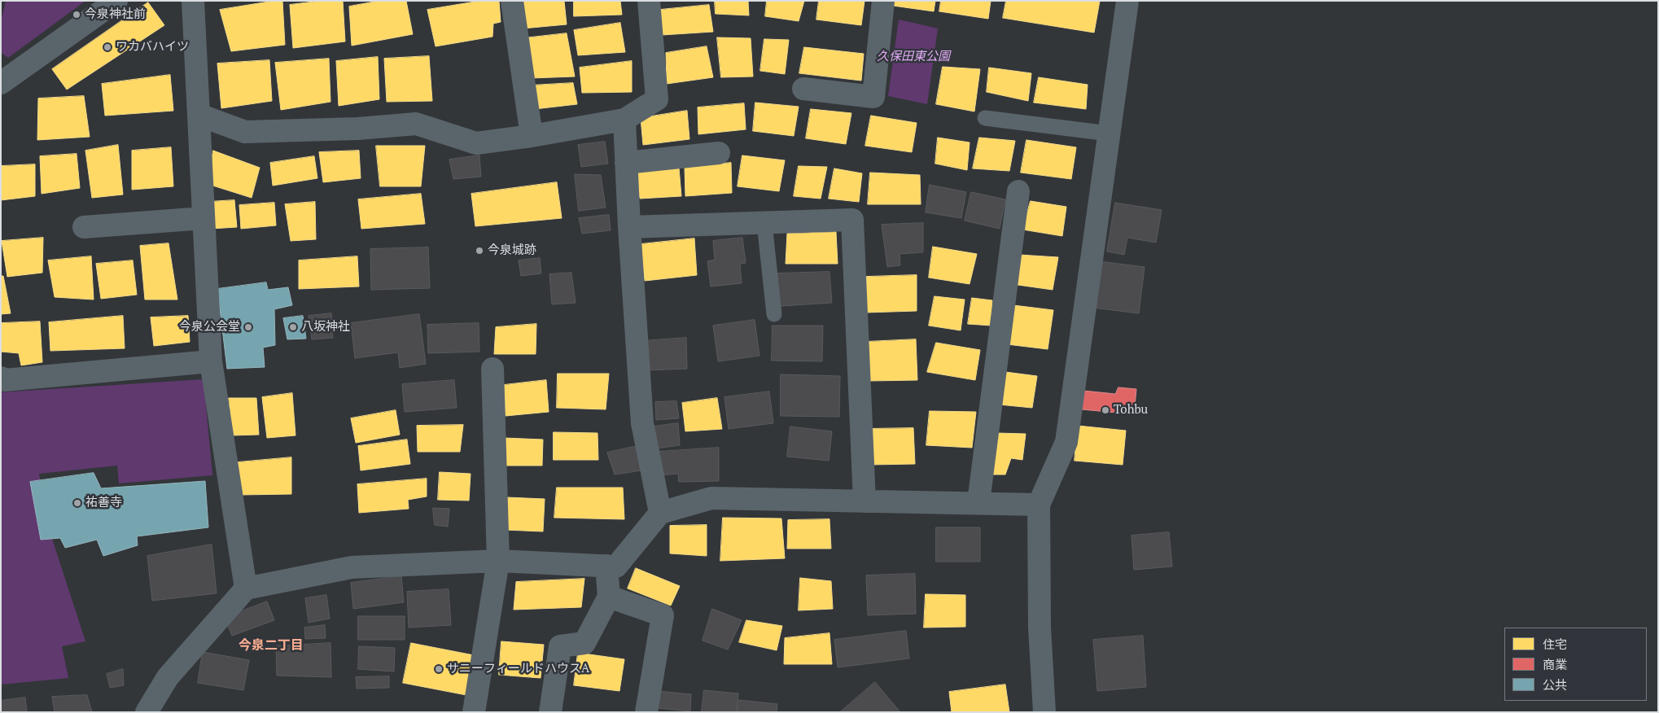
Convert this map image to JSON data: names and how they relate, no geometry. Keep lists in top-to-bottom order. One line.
{"districts":["今泉二丁目"],"parks":["久保田東公園"],"places":["今泉神社前","ワカバハイツ","今泉城跡","今泉公会堂","八坂神社","Tohbu","祐善寺","サニーフィールドハウスA"],"legend":["住宅","商業","公共"]}
